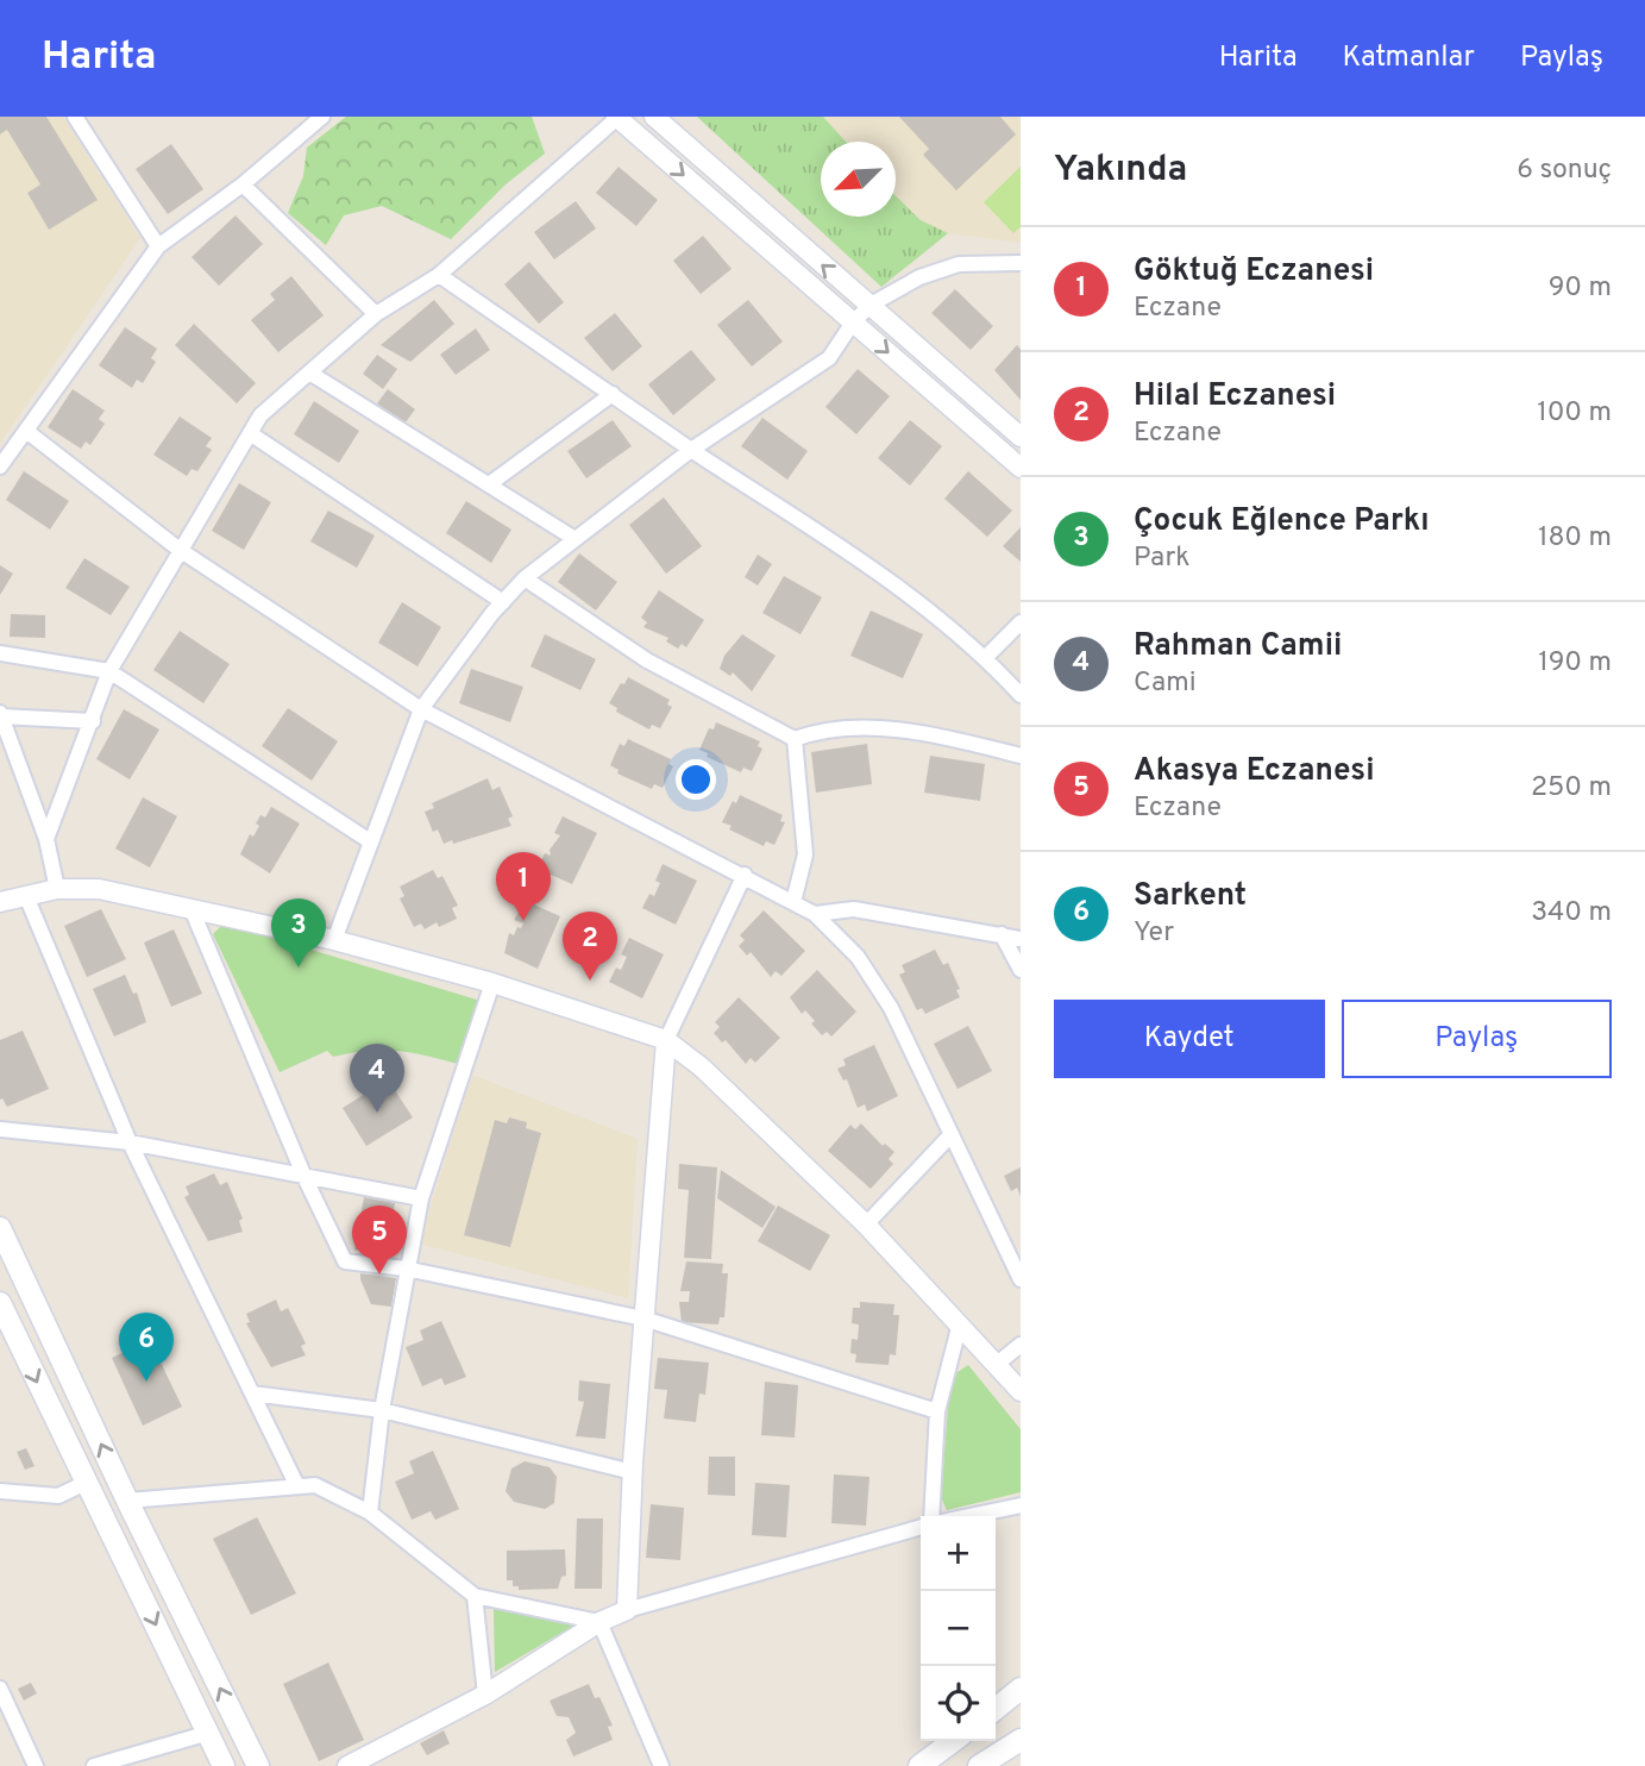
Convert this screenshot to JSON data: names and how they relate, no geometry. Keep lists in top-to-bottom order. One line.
{"north":"bottom left","page":{"header":"Harita","nav":["Harita","Katmanlar","Paylaş"],"heading":["Yakında","6 sonuç"],"list":[{"mark":"1","name":"Göktuğ Eczanesi","note":"Eczane","value":"90 m"},{"mark":"2","name":"Hilal Eczanesi","note":"Eczane","value":"100 m"},{"mark":"3","name":"Çocuk Eğlence Parkı","note":"Park","value":"180 m"},{"mark":"4","name":"Rahman Camii","note":"Cami","value":"190 m"},{"mark":"5","name":"Akasya Eczanesi","note":"Eczane","value":"250 m"},{"mark":"6","name":"Sarkent","note":"Yer","value":"340 m"}],"pins":["1","3","2","4","5","6"],"buttons":["Kaydet","Paylaş"],"map_buttons":["+","−"]}}
